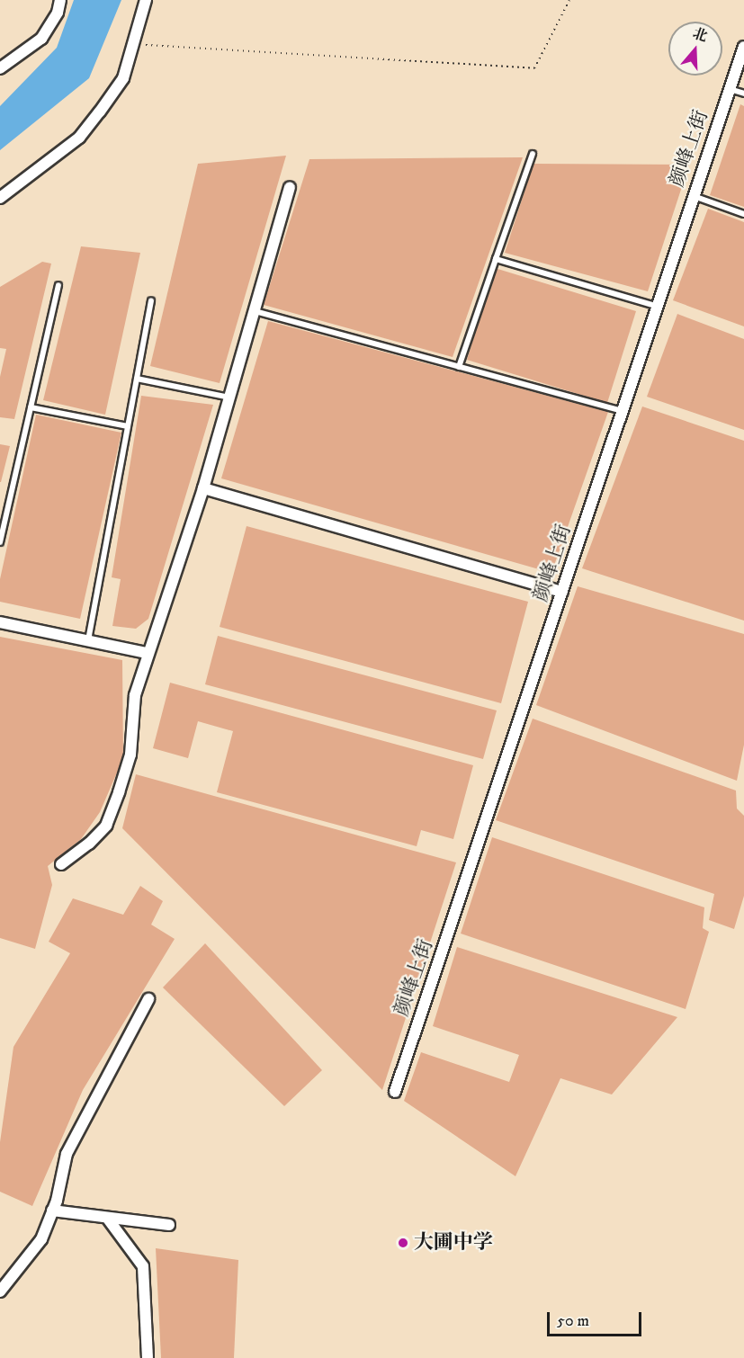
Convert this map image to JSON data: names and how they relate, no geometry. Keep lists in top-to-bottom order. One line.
{"streets":{"street":["颜峰上街"]},"places":["大圃中学"],"scale_bar":"50 m","north":"top"}
